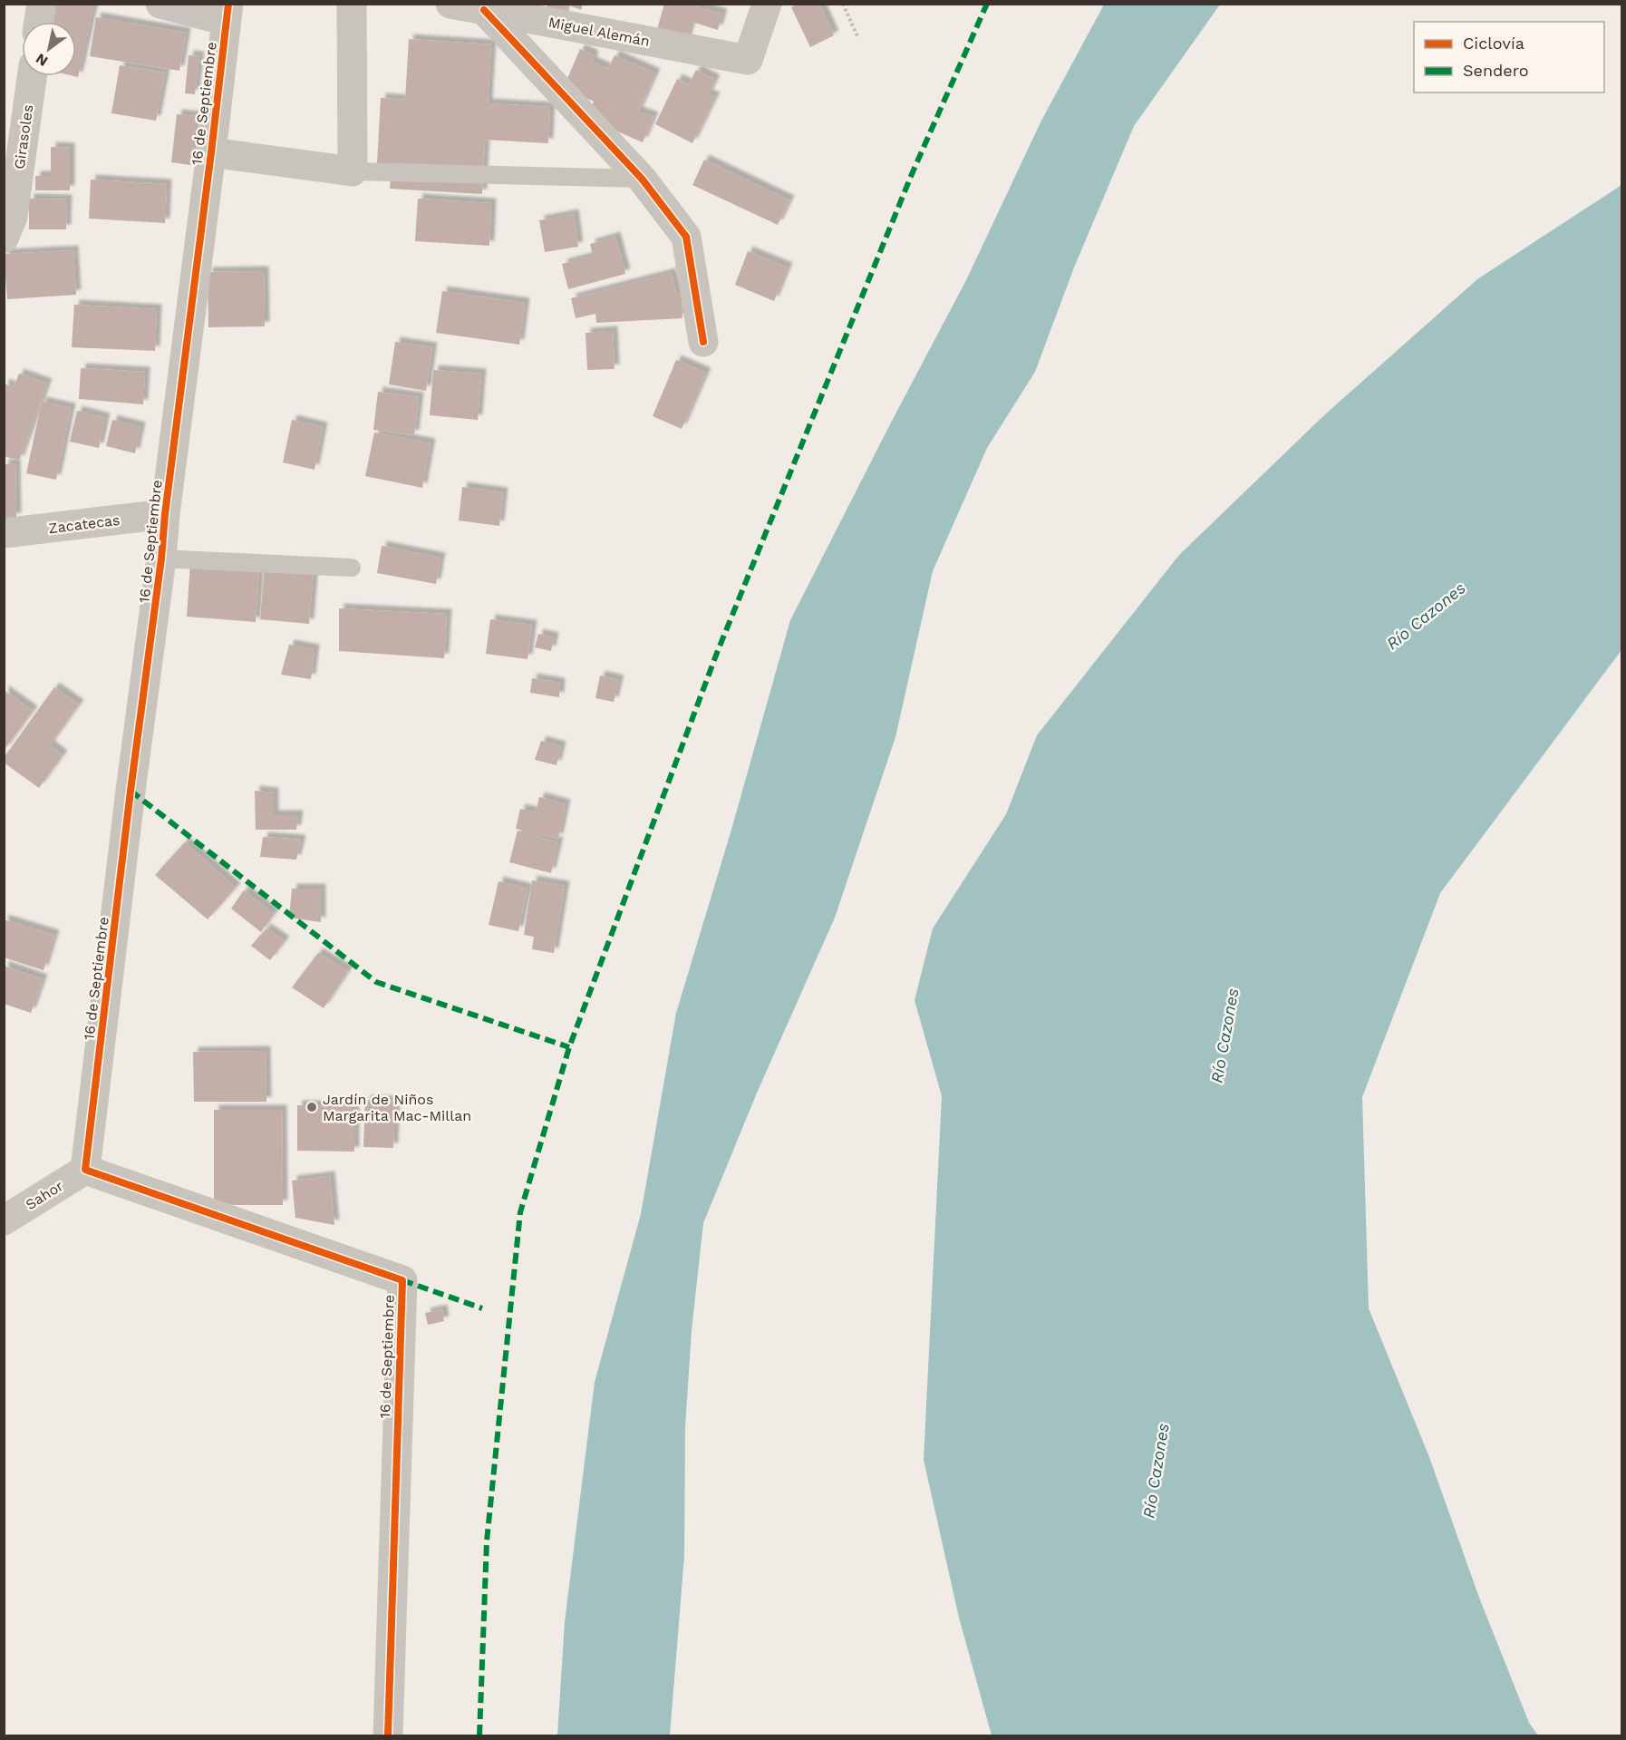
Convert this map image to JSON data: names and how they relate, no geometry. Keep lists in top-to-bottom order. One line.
{"streets":{"street":["Miguel Alemán","16 de Septiembre","Girasoles","Zacatecas","Sahor"]},"crossings":[["16 de Septiembre","Zacatecas"],["16 de Septiembre","Sahor"]],"water":["Río Cazones"],"places":["Jardín de Niños Margarita Mac-Millan"],"legend":["Ciclovía","Sendero"],"north":"bottom left"}
